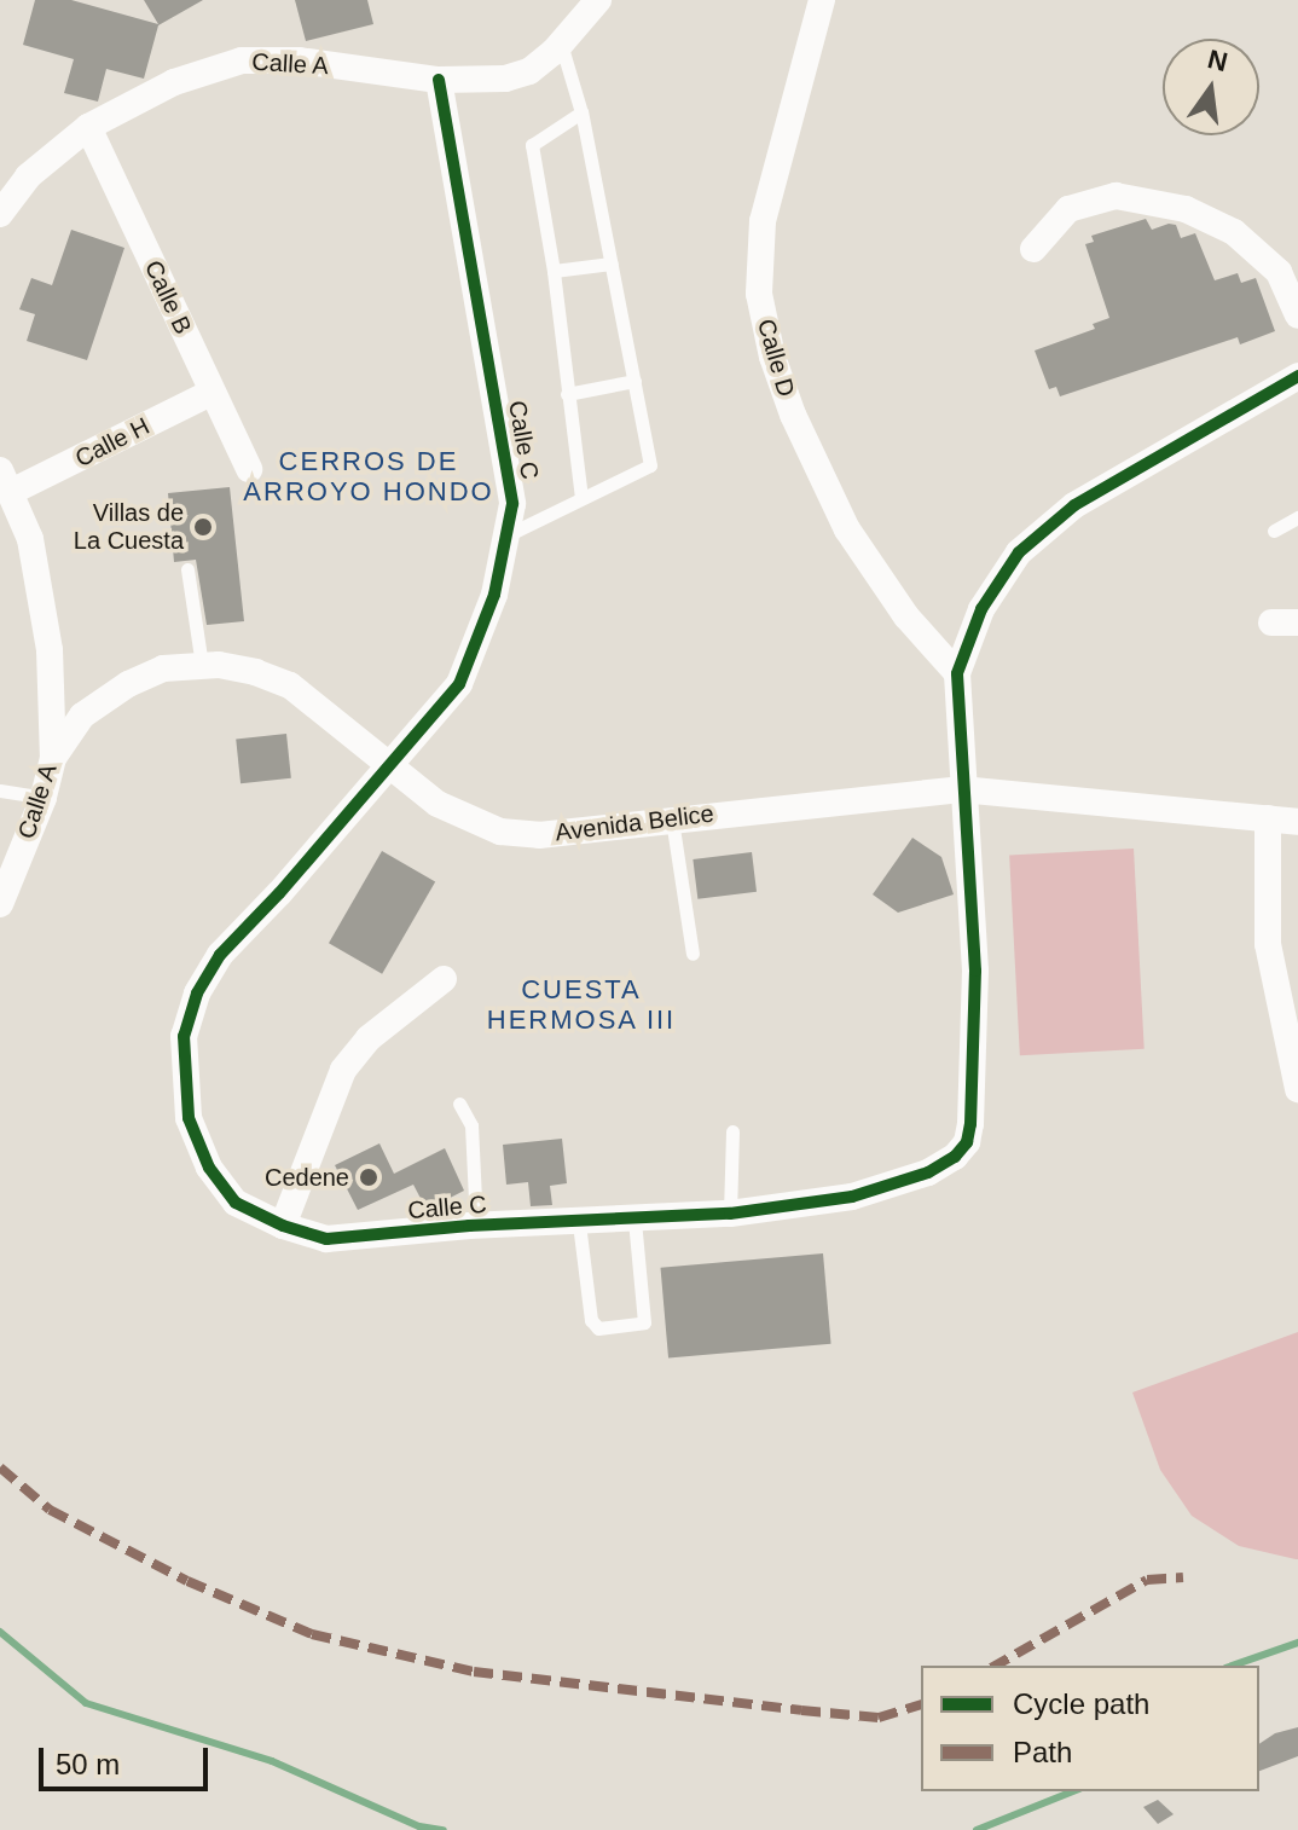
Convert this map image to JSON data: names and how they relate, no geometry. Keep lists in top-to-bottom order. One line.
{"streets":{"street":["Calle A","Calle B","Calle D","Calle C","Calle H","Avenida Belice"]},"crossings":[["Calle A","Calle B"],["Calle A","Calle C"],["Calle A","Calle H"],["Calle A","Avenida Belice"],["Calle B","Calle H"],["Calle D","Calle C"],["Calle C","Avenida Belice"]],"districts":["CERROS DE ARROYO HONDO","CUESTA HERMOSA III"],"places":["Villas de La Cuesta","Cedene"],"legend":["Cycle path","Path"],"scale_bar":"50 m","north":"top"}
